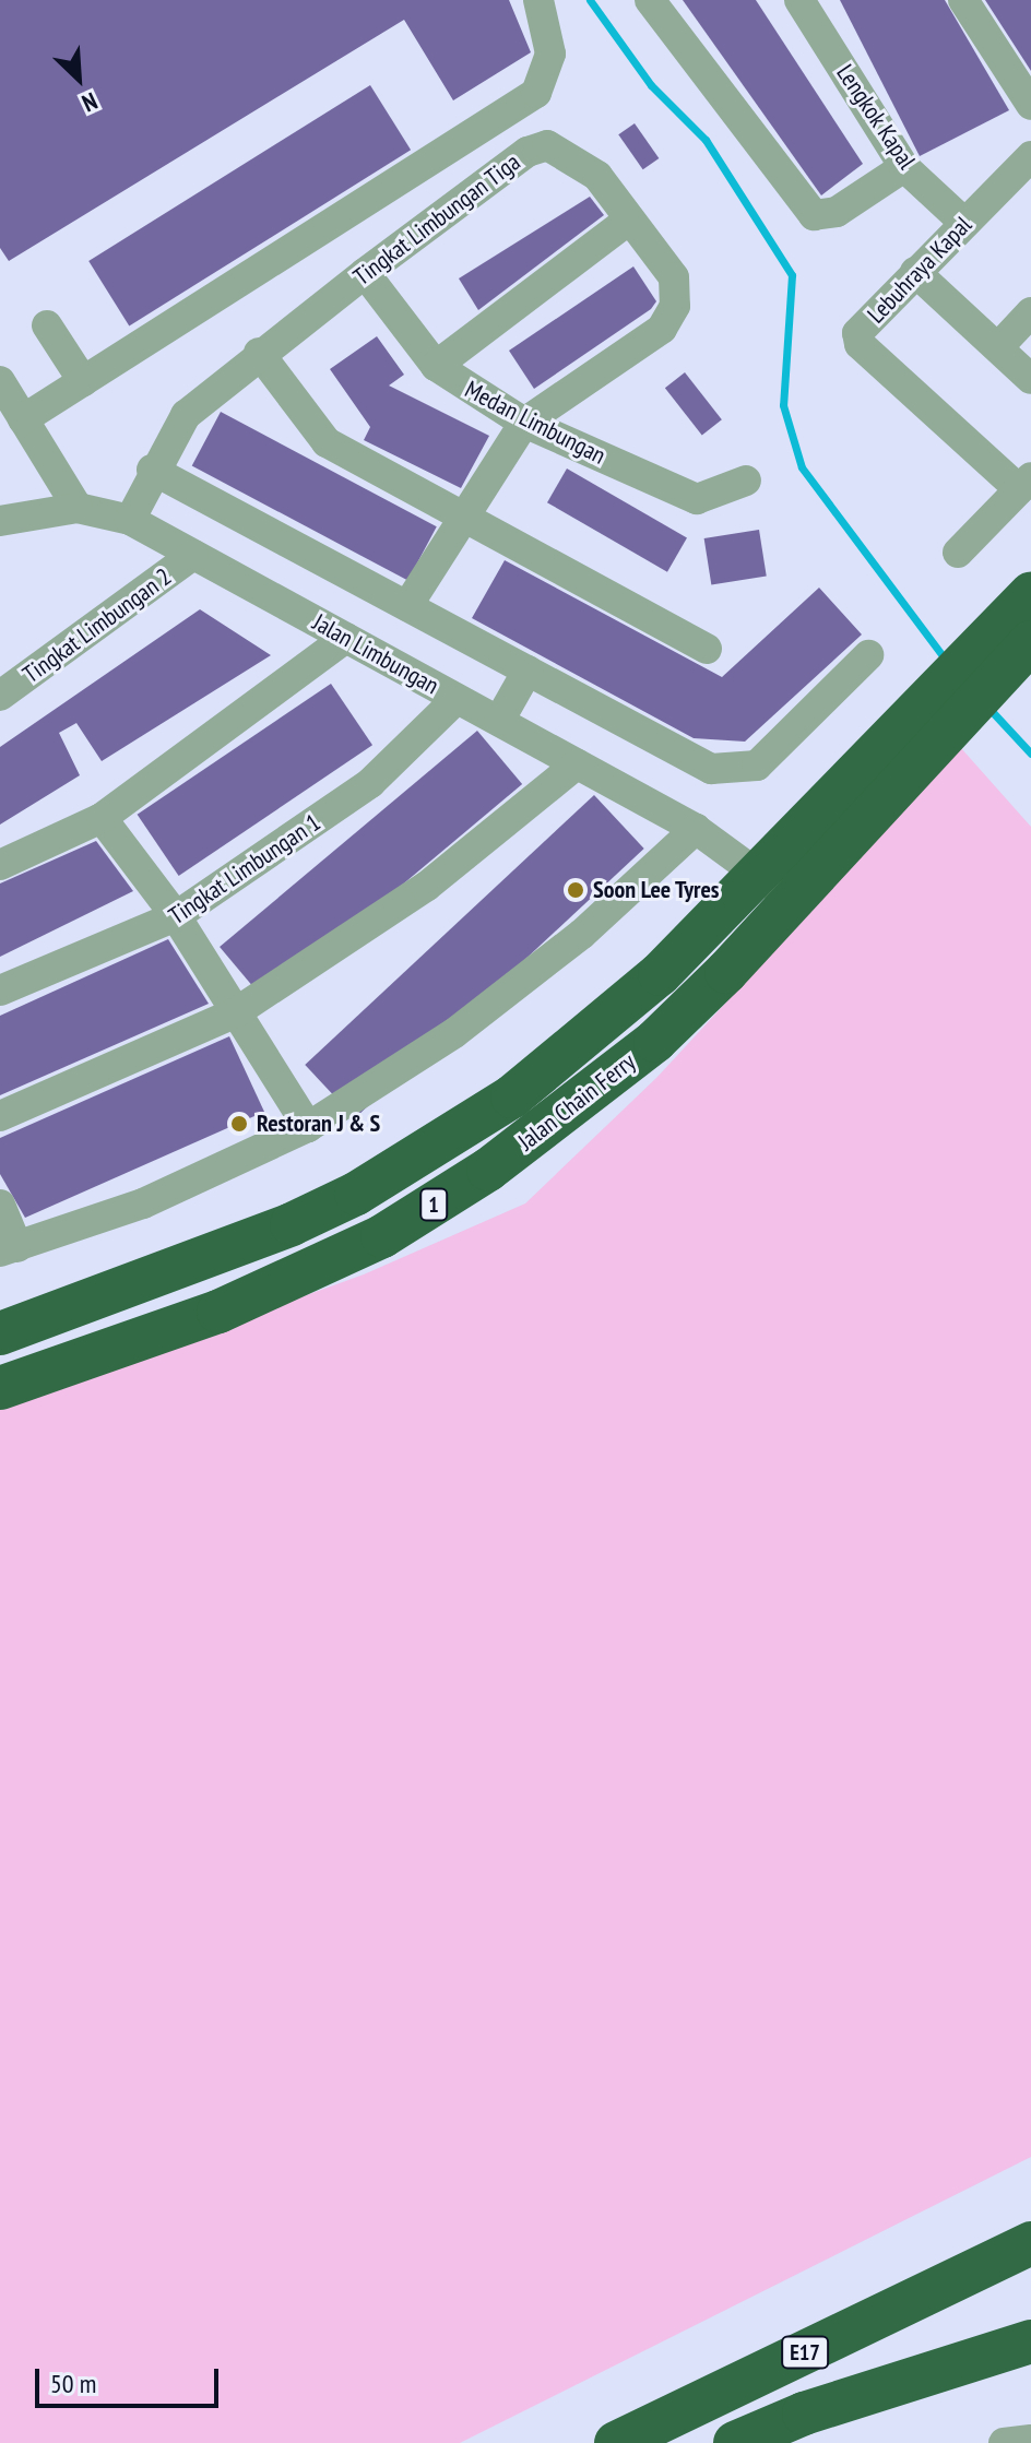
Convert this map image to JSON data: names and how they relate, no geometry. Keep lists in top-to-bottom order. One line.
{"streets":{"highway":["Jalan Chain Ferry","1","E17"],"street":["Lengkok Kapal","Tingkat Limbungan Tiga","Lebuhraya Kapal","Medan Limbungan","Tingkat Limbungan 2","Jalan Limbungan","Tingkat Limbungan 1"]},"crossings":[["Lengkok Kapal","Lebuhraya Kapal"],["Tingkat Limbungan Tiga","Medan Limbungan"],["Tingkat Limbungan Tiga","Jalan Limbungan"],["Tingkat Limbungan 2","Jalan Limbungan"],["Jalan Limbungan","Tingkat Limbungan 1"],["Jalan Limbungan","Jalan Chain Ferry"]],"places":["Soon Lee Tyres","Restoran J & S"],"scale_bar":"50 m","north":"bottom right"}
